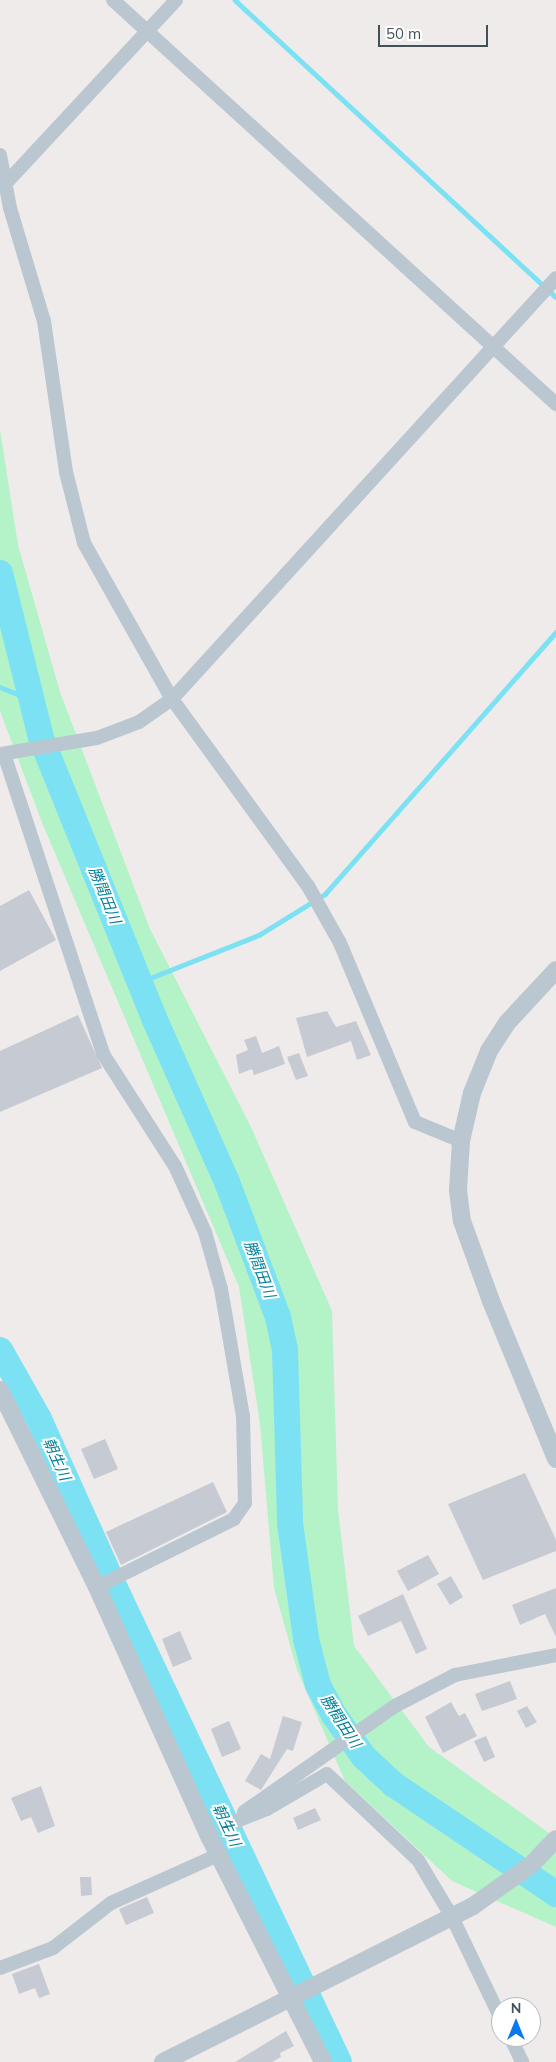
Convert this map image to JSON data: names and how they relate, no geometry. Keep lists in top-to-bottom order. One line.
{"water":["勝間田川","朝生川"],"scale_bar":"50 m","north":"top"}
